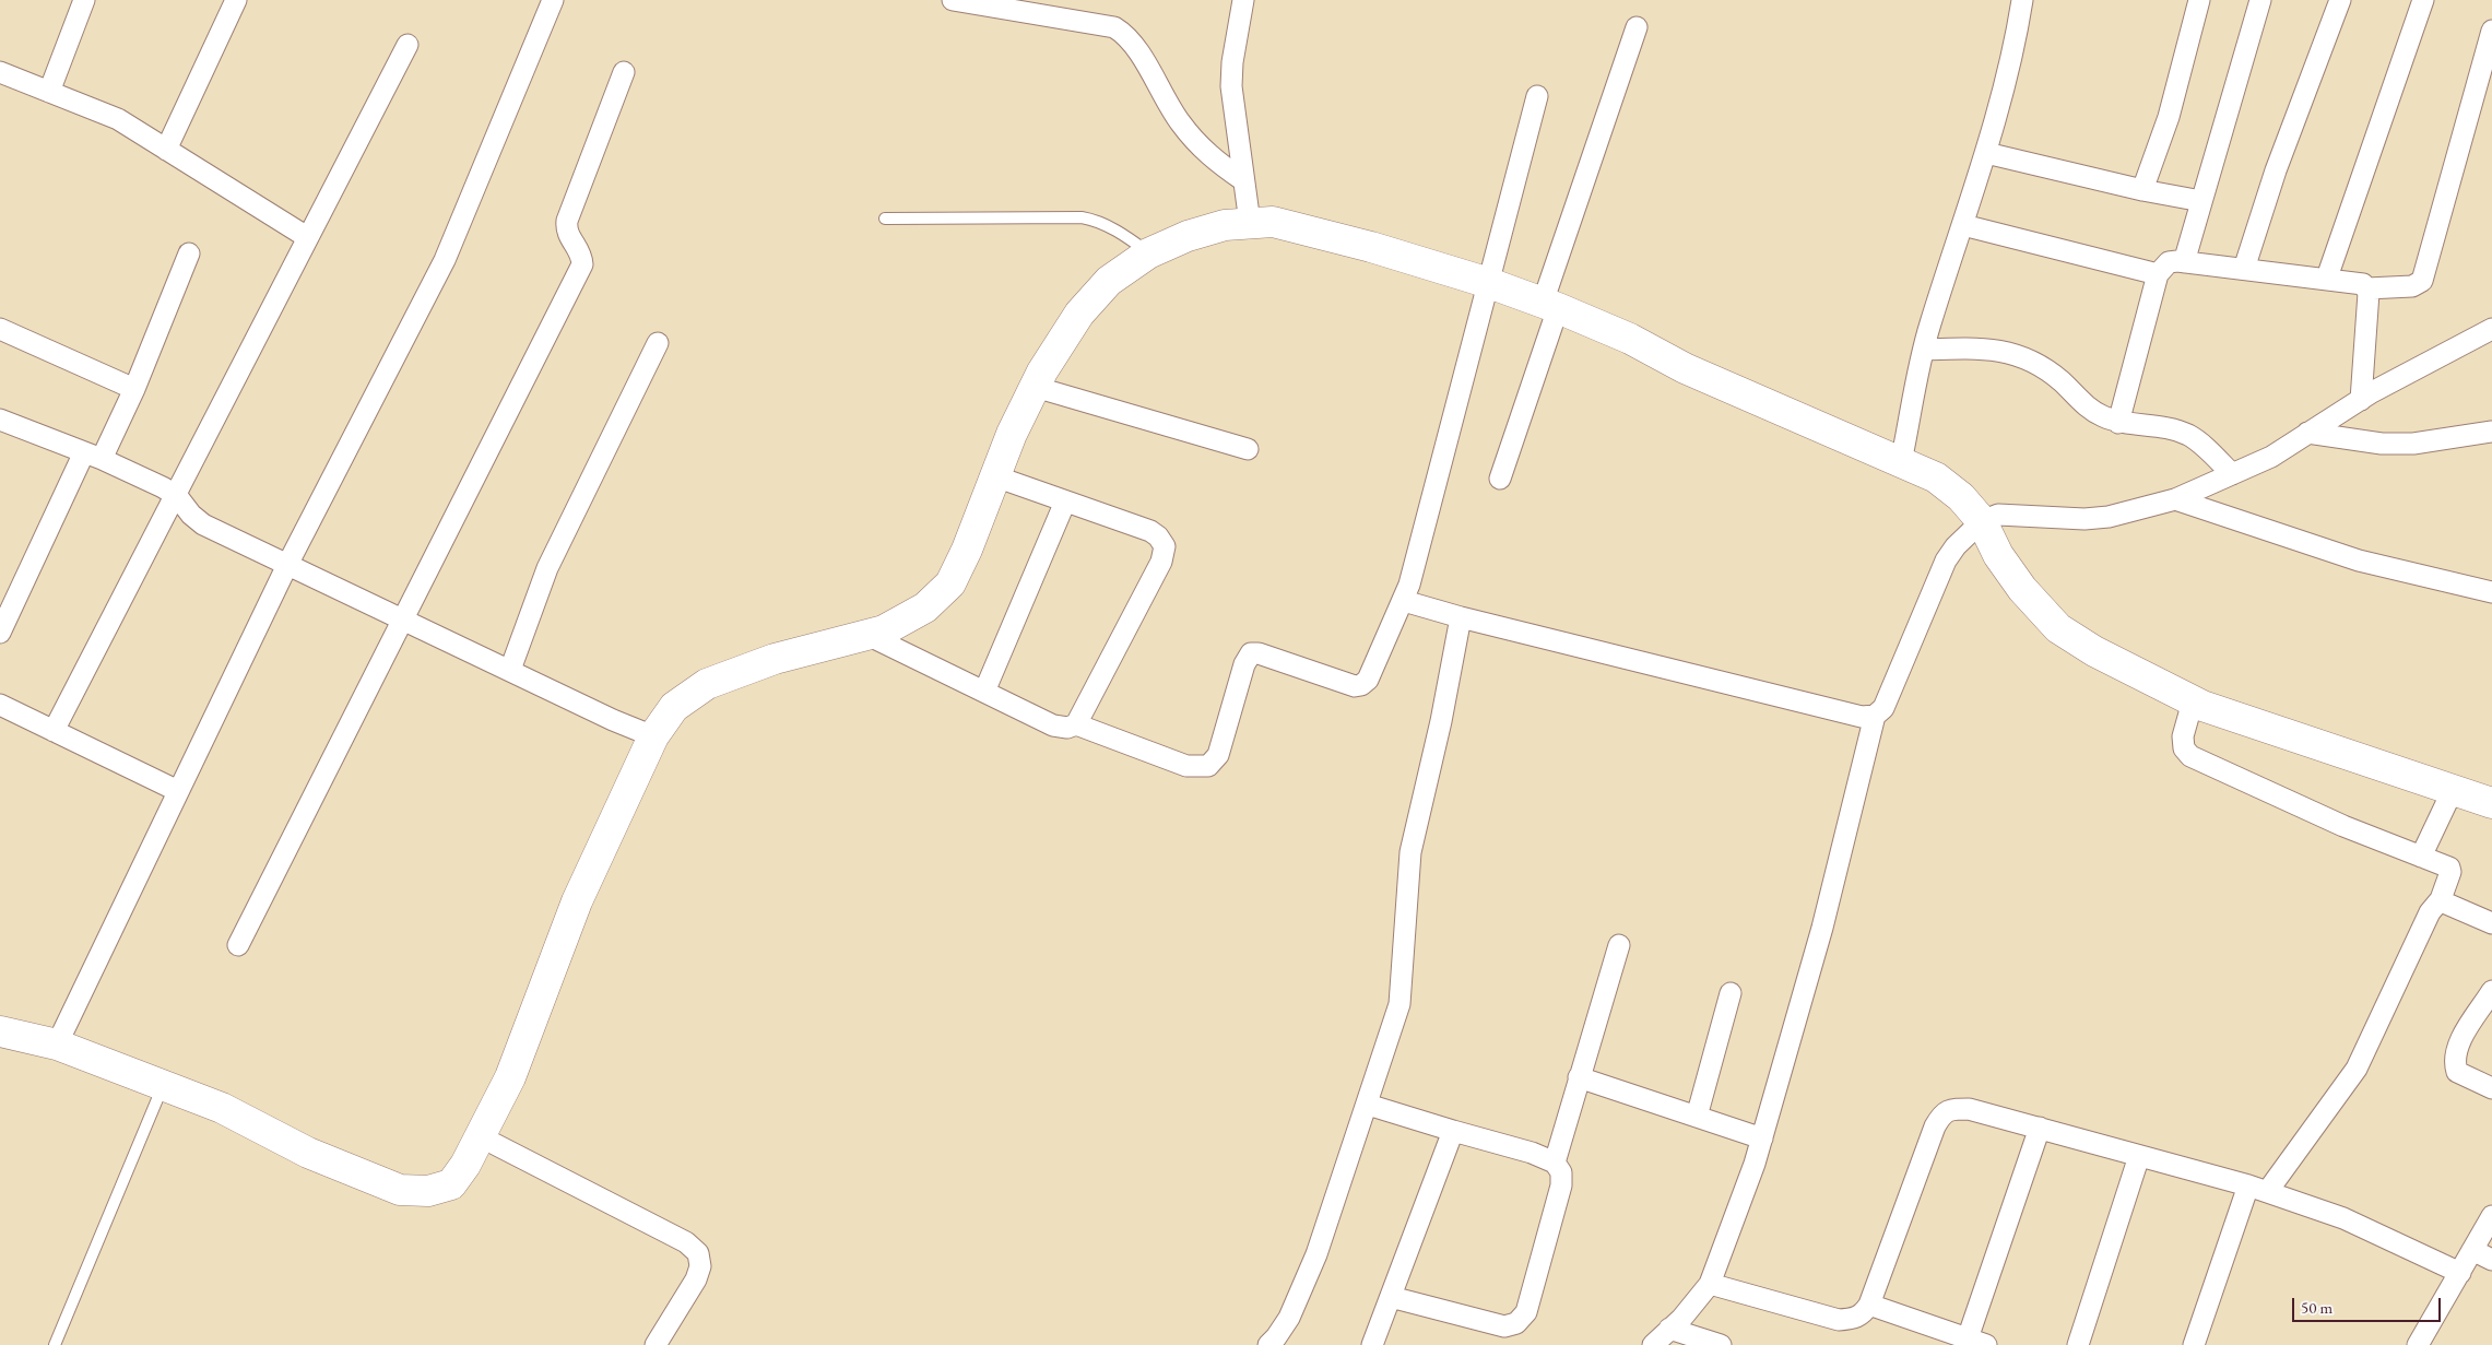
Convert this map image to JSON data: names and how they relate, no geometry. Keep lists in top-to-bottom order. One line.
{"scale_bar":"50 m"}
